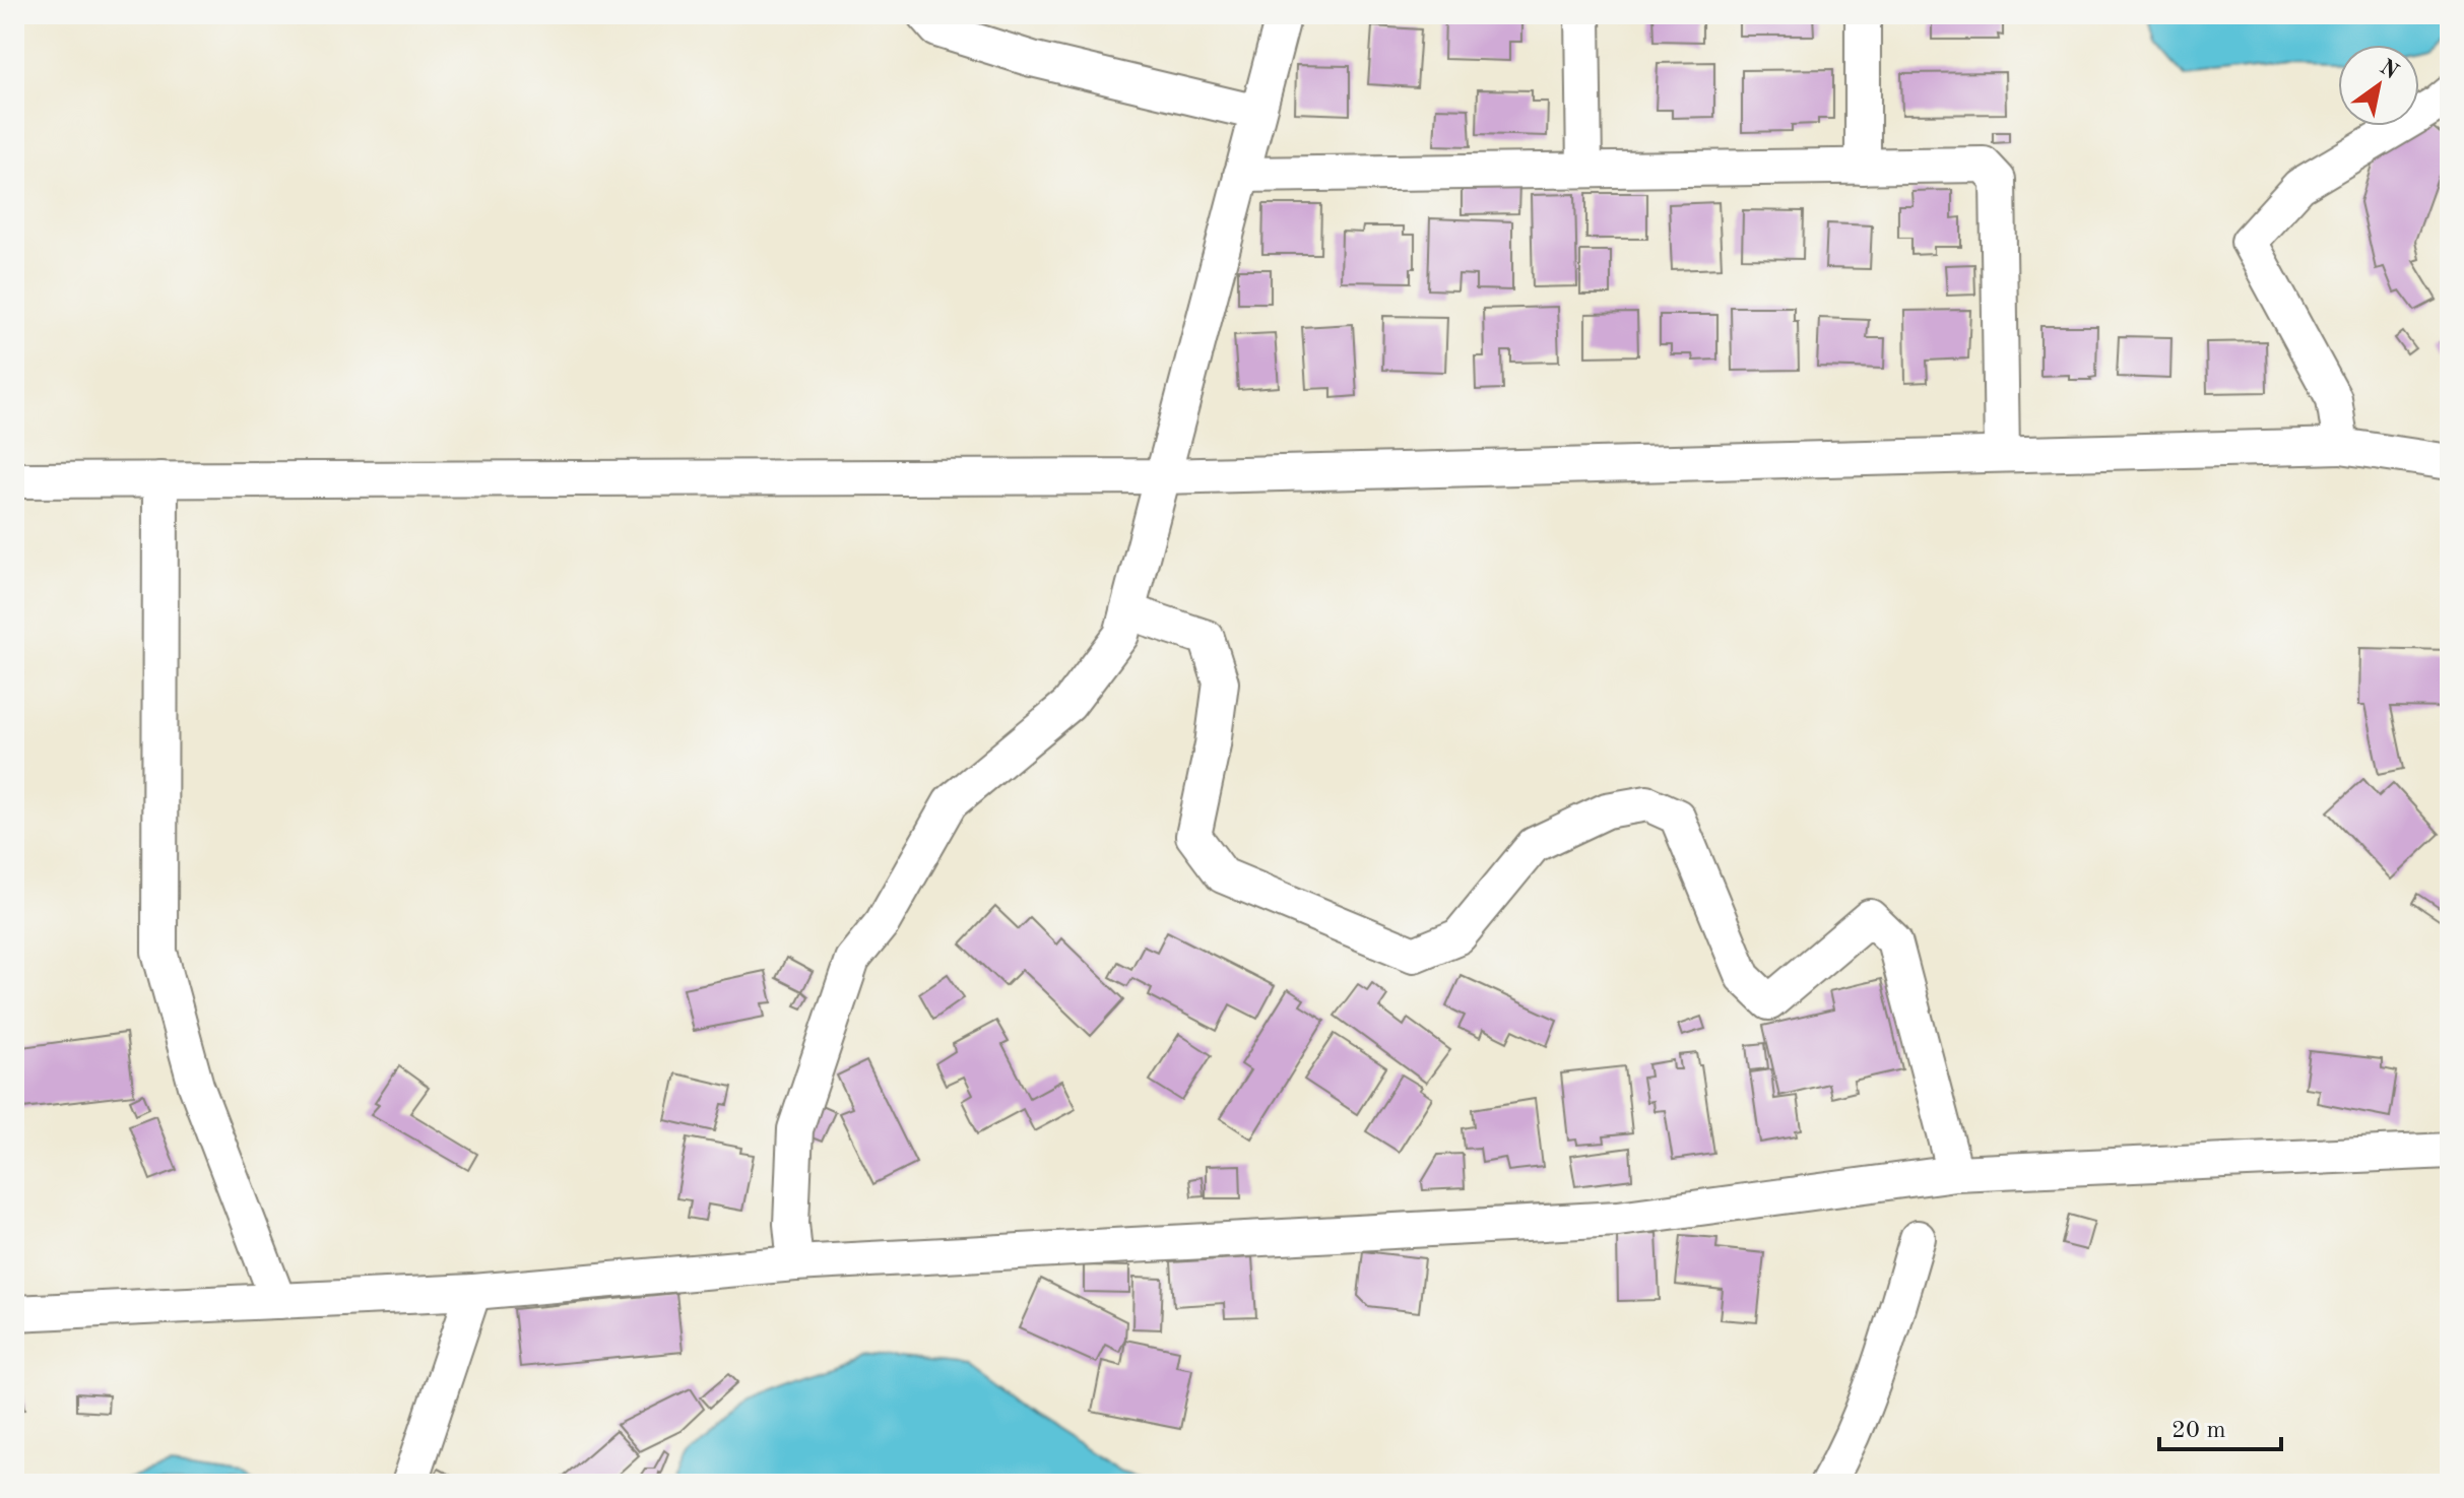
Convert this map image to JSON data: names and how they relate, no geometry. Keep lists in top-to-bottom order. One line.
{"scale_bar":"20 m","north":"top right"}
